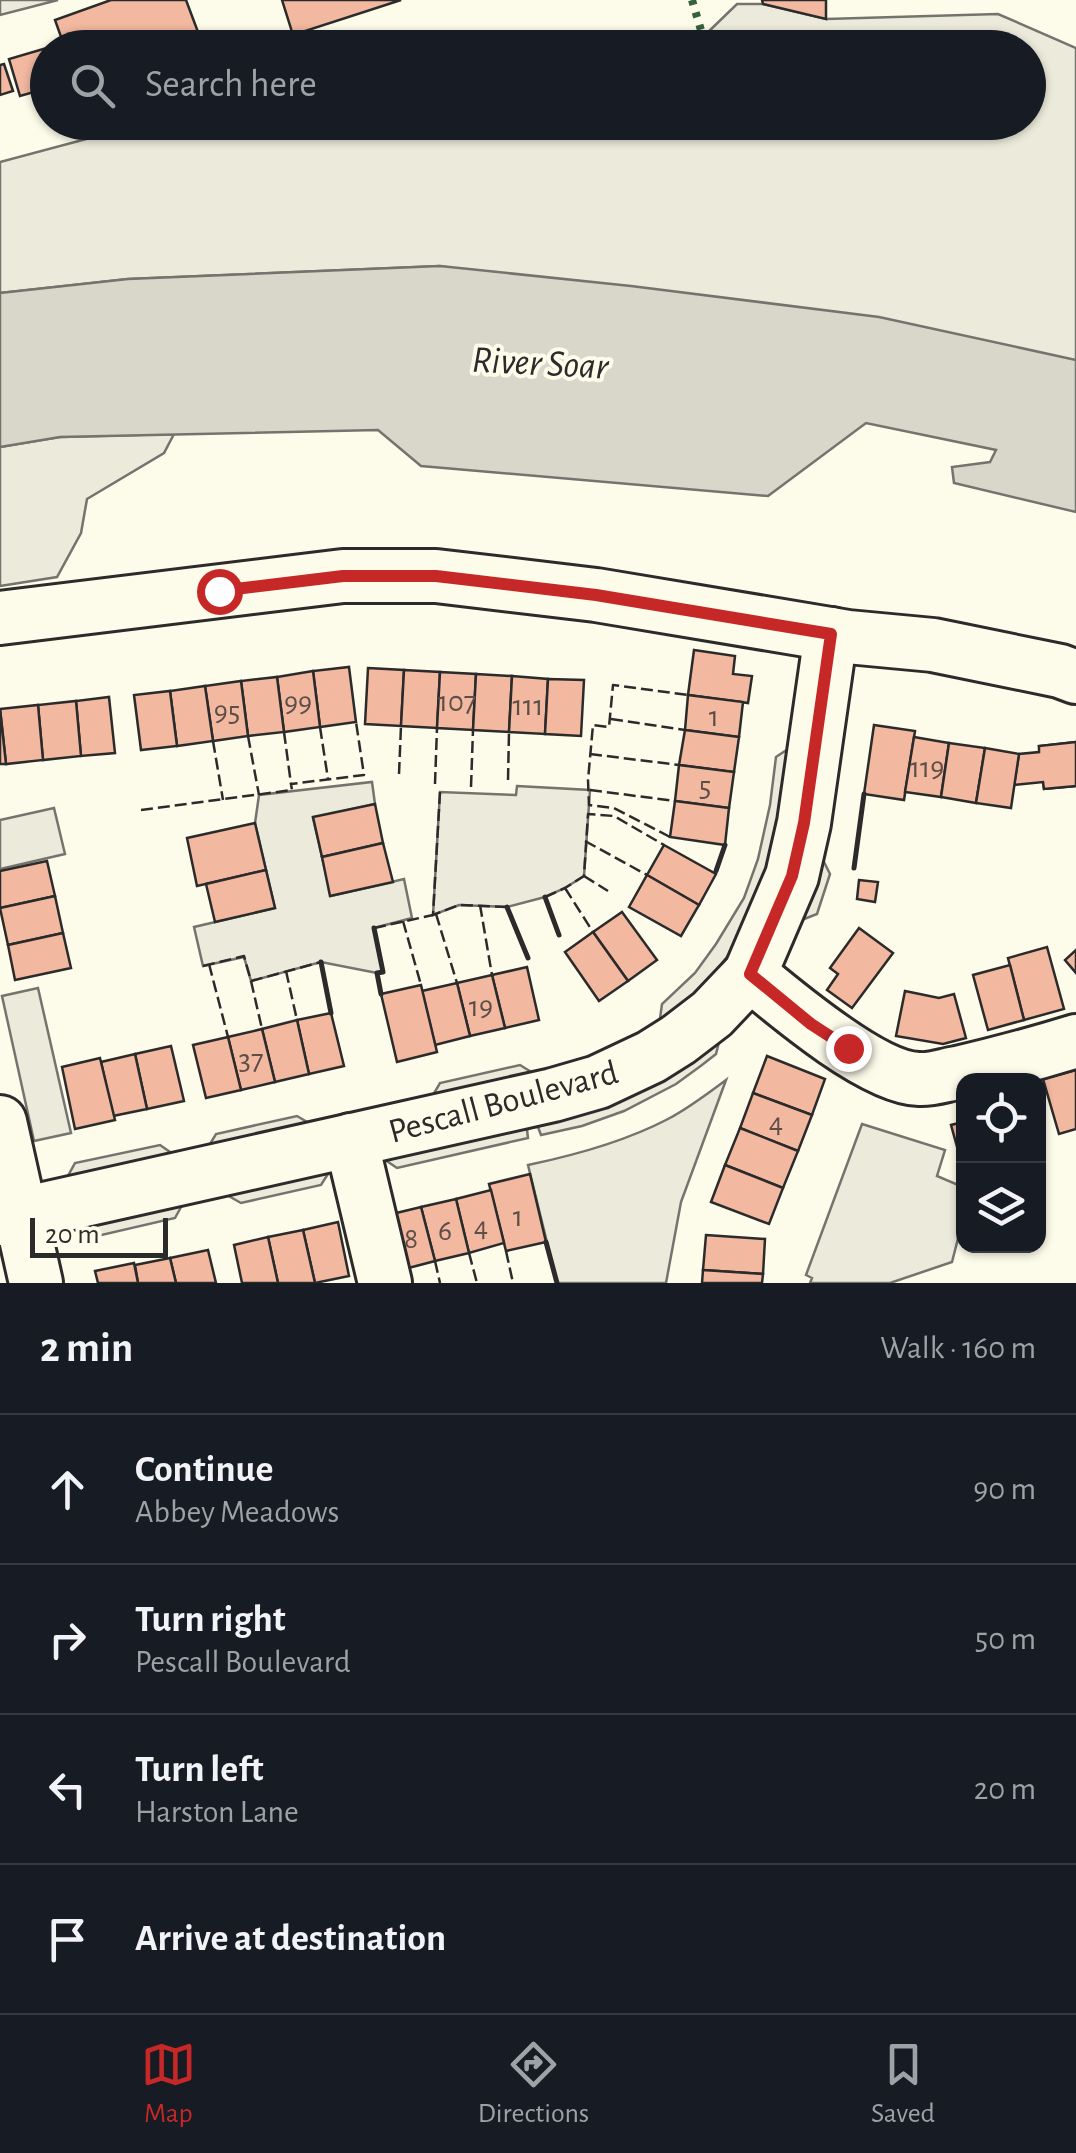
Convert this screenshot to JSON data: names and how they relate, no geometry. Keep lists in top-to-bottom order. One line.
{"streets":{"street":["Pescall Boulevard"]},"water":["River Soar"],"house_numbers":["107","99","111","95","1","119","5","19","37","4","1","4","6","8"],"scale_bar":"20 m","page":{"search":"Search here","scale":"20 m","heading":["2 min","Walk · 160 m"],"list":[["Continue","Abbey Meadows","90 m"],["Turn right","Pescall Boulevard","50 m"],["Turn left","Harston Lane","20 m"],"Arrive at destination"],"nav":["Map","Directions","Saved"]}}
